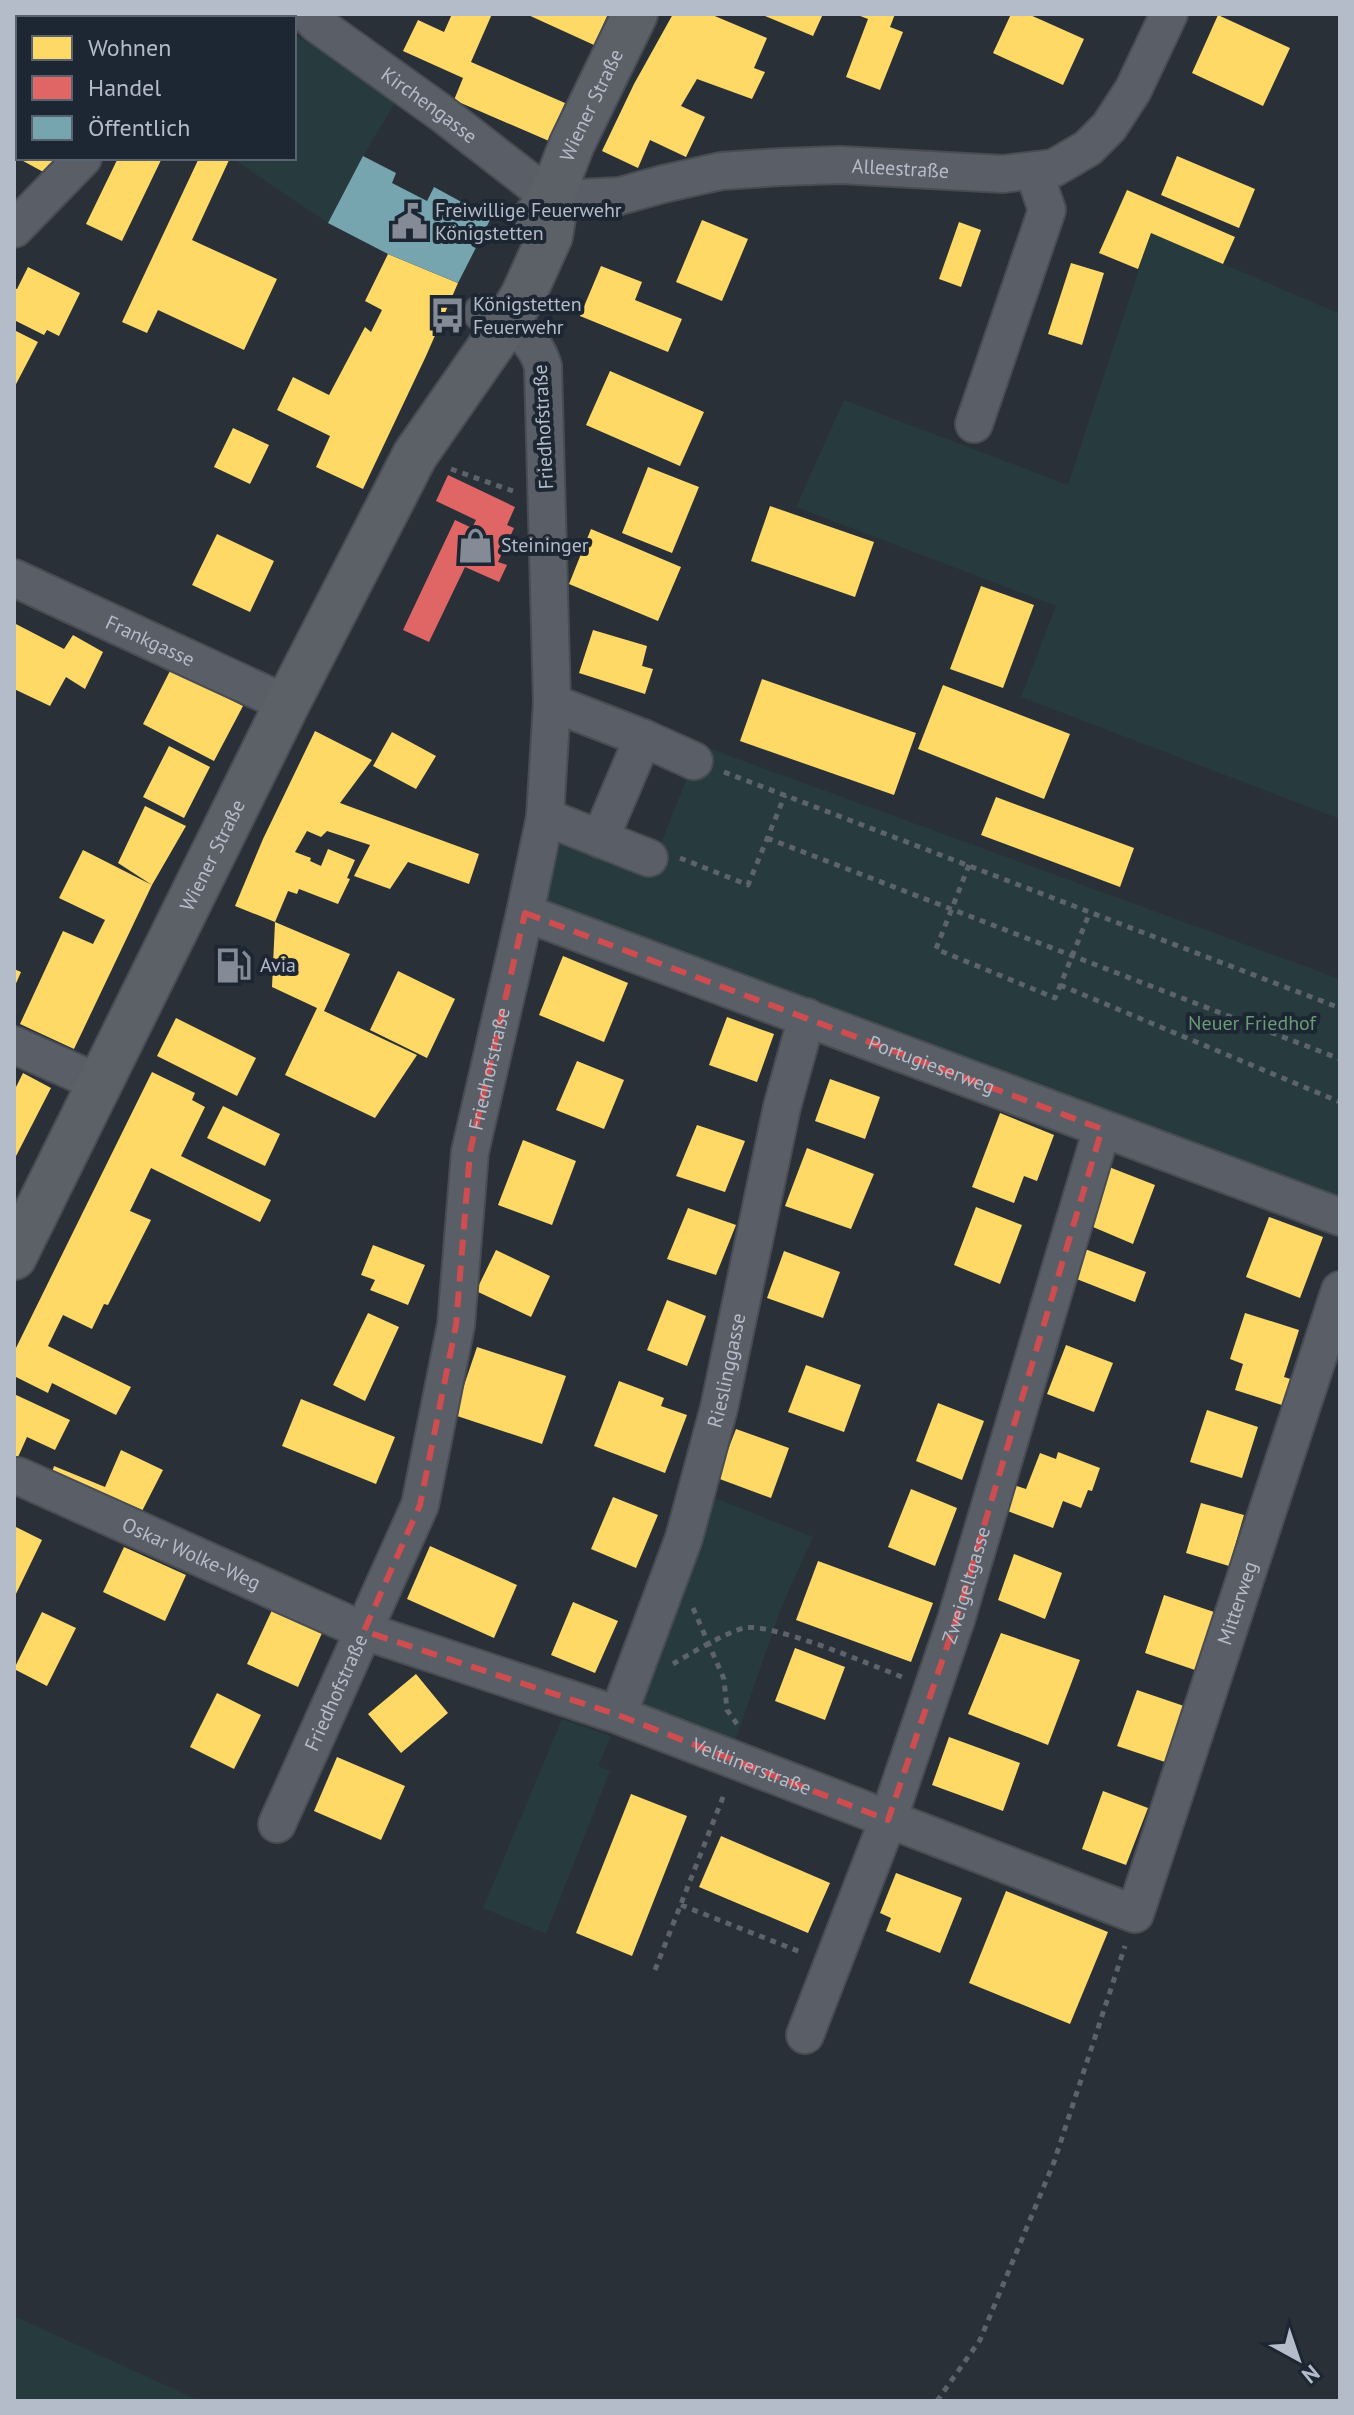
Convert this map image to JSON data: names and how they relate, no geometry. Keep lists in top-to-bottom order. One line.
{"streets":{"main road":["Wiener Straße"],"street":["Kirchengasse","Alleestraße","Friedhofstraße","Frankgasse","Portugieserweg","Rieslinggasse","Oskar Wolke-Weg","Zweigeltgasse","Mitterweg","Veltlinerstraße"]},"crossings":[["Kirchengasse","Wiener Straße"],["Kirchengasse","Alleestraße"],["Wiener Straße","Alleestraße"],["Wiener Straße","Friedhofstraße"],["Wiener Straße","Frankgasse"],["Friedhofstraße","Portugieserweg"],["Friedhofstraße","Oskar Wolke-Weg"],["Friedhofstraße","Veltlinerstraße"],["Portugieserweg","Rieslinggasse"],["Portugieserweg","Zweigeltgasse"],["Rieslinggasse","Veltlinerstraße"],["Oskar Wolke-Weg","Veltlinerstraße"],["Zweigeltgasse","Veltlinerstraße"],["Mitterweg","Veltlinerstraße"]],"parks":["Neuer Friedhof"],"places":{"public building":["Freiwillige Feuerwehr Königstetten"],"bus stop":["Königstetten Feuerwehr"],"shop":["Steininger"],"fuel station":["Avia"]},"legend":["Wohnen","Handel","Öffentlich"],"north":"bottom right"}
